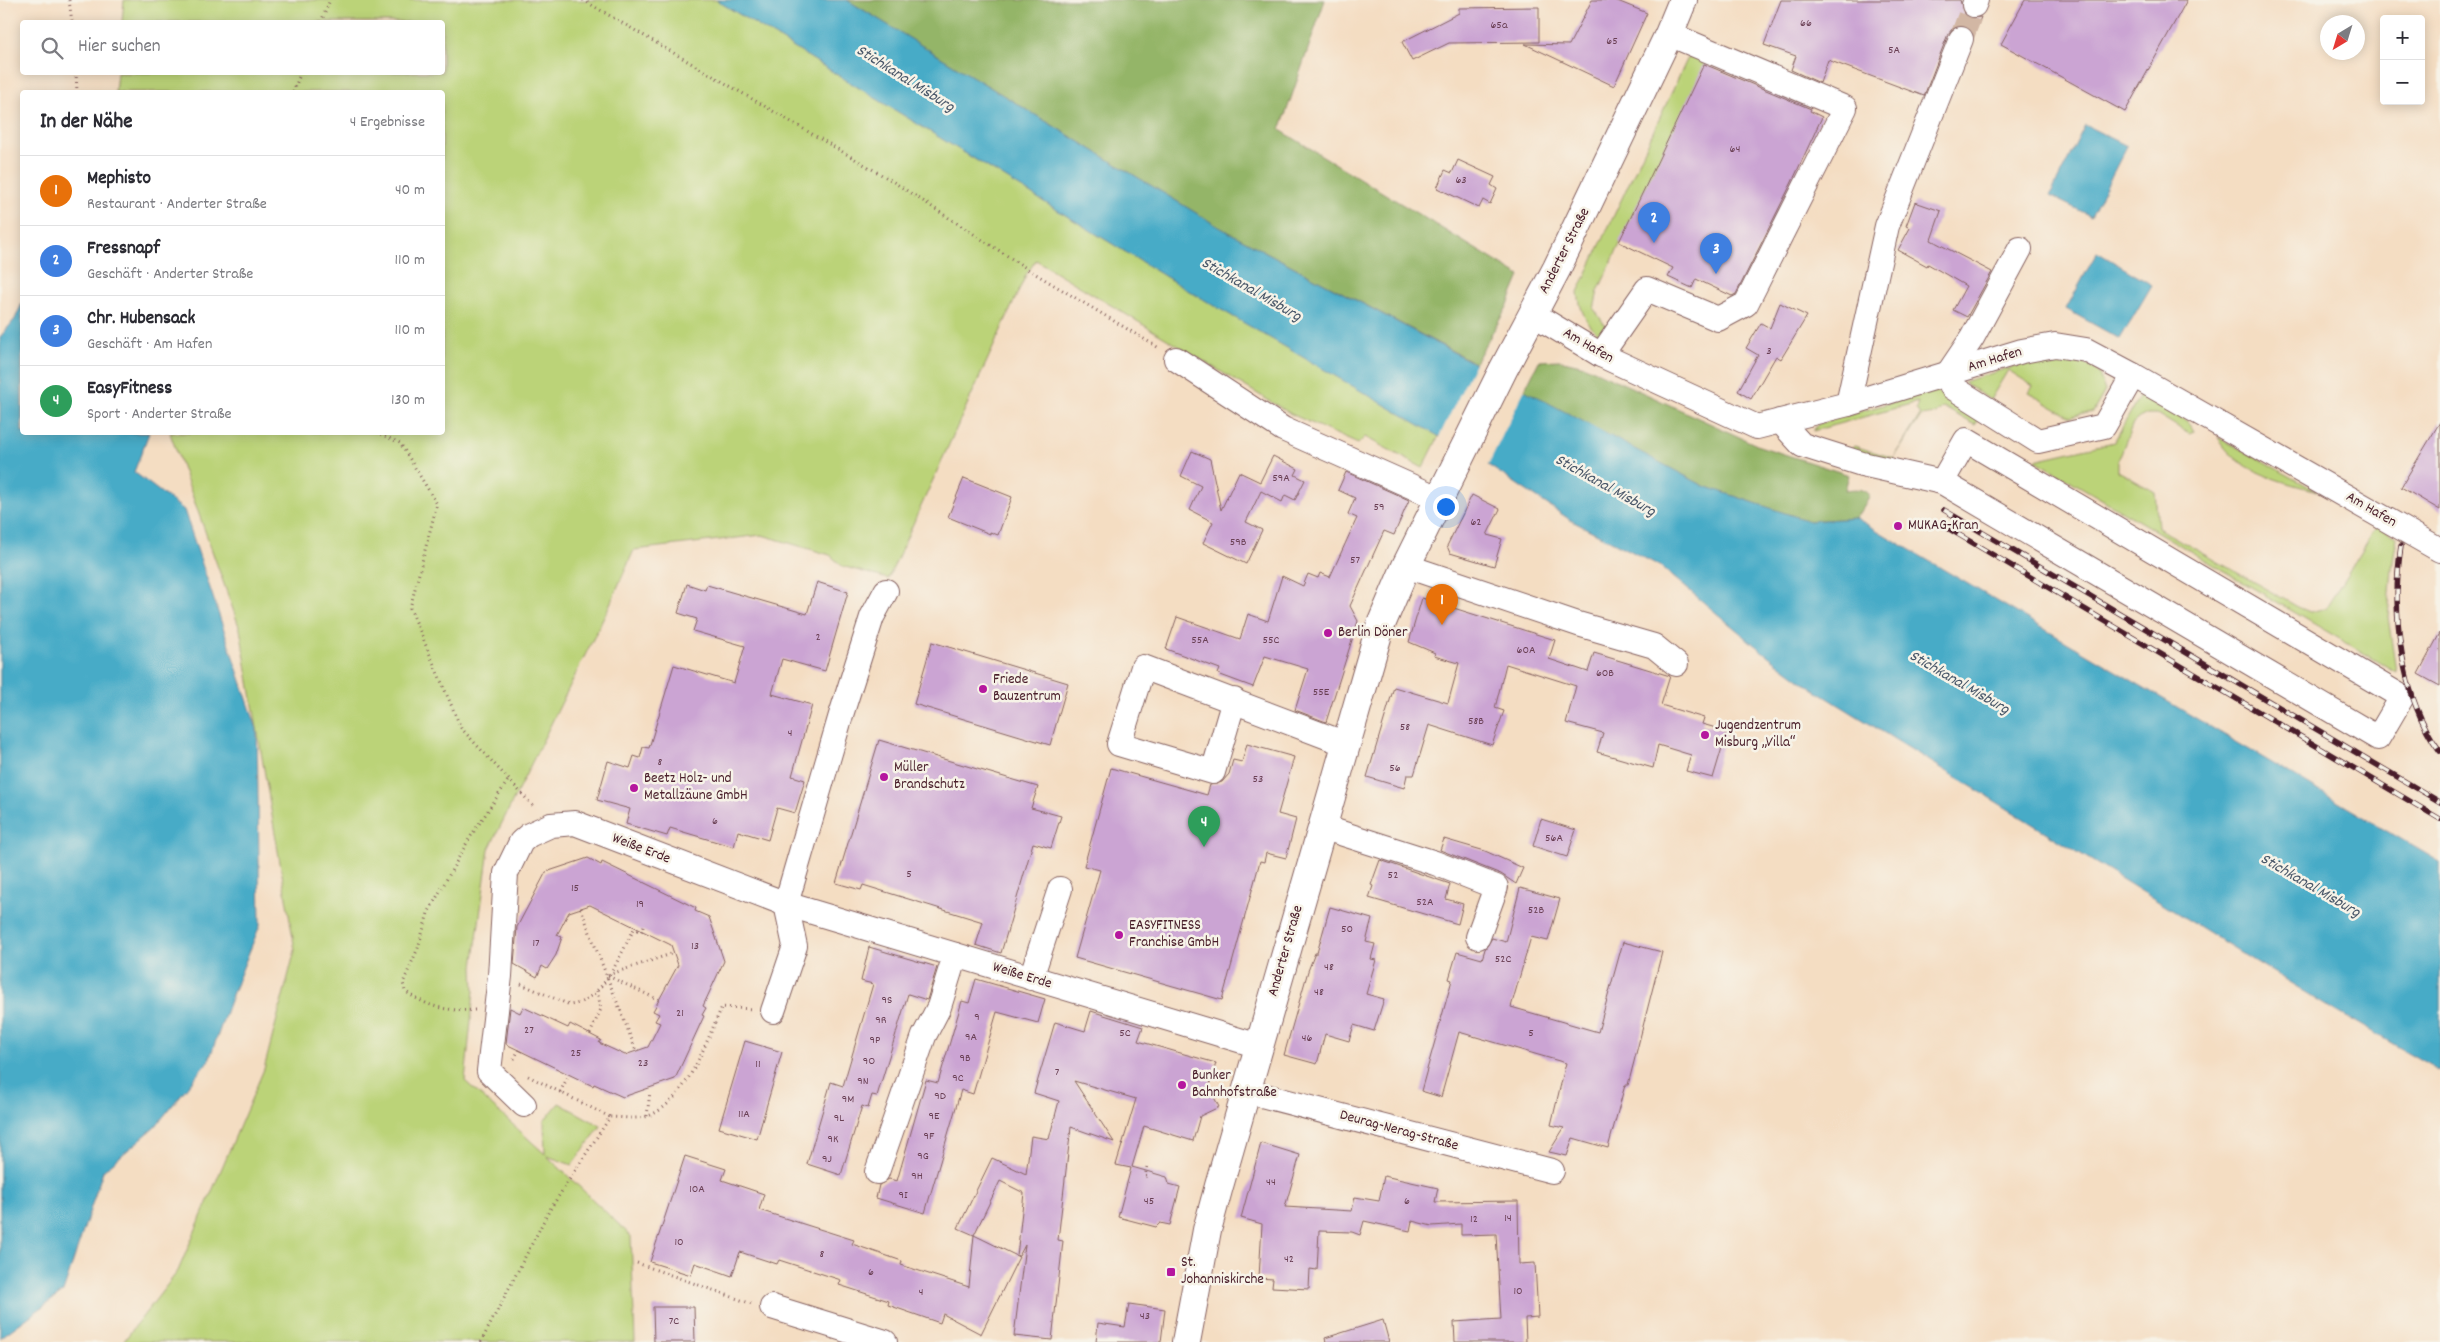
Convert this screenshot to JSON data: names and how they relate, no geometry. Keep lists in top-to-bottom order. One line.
{"streets":{"main road":["Anderter Straße"],"street":["Am Hafen","Weiße Erde","Deurag-Nerag-Straße"]},"crossings":[["Anderter Straße","Am Hafen"],["Anderter Straße","Weiße Erde"],["Anderter Straße","Deurag-Nerag-Straße"]],"water":["Stichkanal Misburg"],"places":{"other":["MUKAG-Kran","Berlin Döner","Friede Bauzentrum","Jugendzentrum Misburg „Villa“","Müller Brandschutz","Beetz Holz- und Metallzäune GmbH","EASYFITNESS Franchise GmbH","Bunker Bahnhofstraße"],"transit":["St. Johanniskirche"]},"house_numbers":["66","65a","65","5A","64","63","3","59A","59","62","59B","57","2","55A","55C","60A","60B","55E","58B","58","4","8","56","53","6","56A","5","52","15","52A","19","52B","50","17","13","52C","48","48","9S","21","9","9R","27","5C","5","9A","46","9P","25","9B","9O","23","11","7","9C","9N","9D","9M","11A","9E","9L","9F","9K","9G","9J","9H","44","10A","9I","45","6","14","12","10","8","42","6","10","4","43","7C"],"north":"bottom left","page":{"map_buttons":["+","−"],"search":"Hier suchen","heading":["In der Nähe","4 Ergebnisse"],"list":[{"mark":"1","name":"Mephisto","note":"Restaurant · Anderter Straße","value":"40 m"},{"mark":"2","name":"Fressnapf","note":"Geschäft · Anderter Straße","value":"110 m"},{"mark":"3","name":"Chr. Hubensack","note":"Geschäft · Am Hafen","value":"110 m"},{"mark":"4","name":"EasyFitness","note":"Sport · Anderter Straße","value":"130 m"}],"pins":["2","3","1","4"]}}
